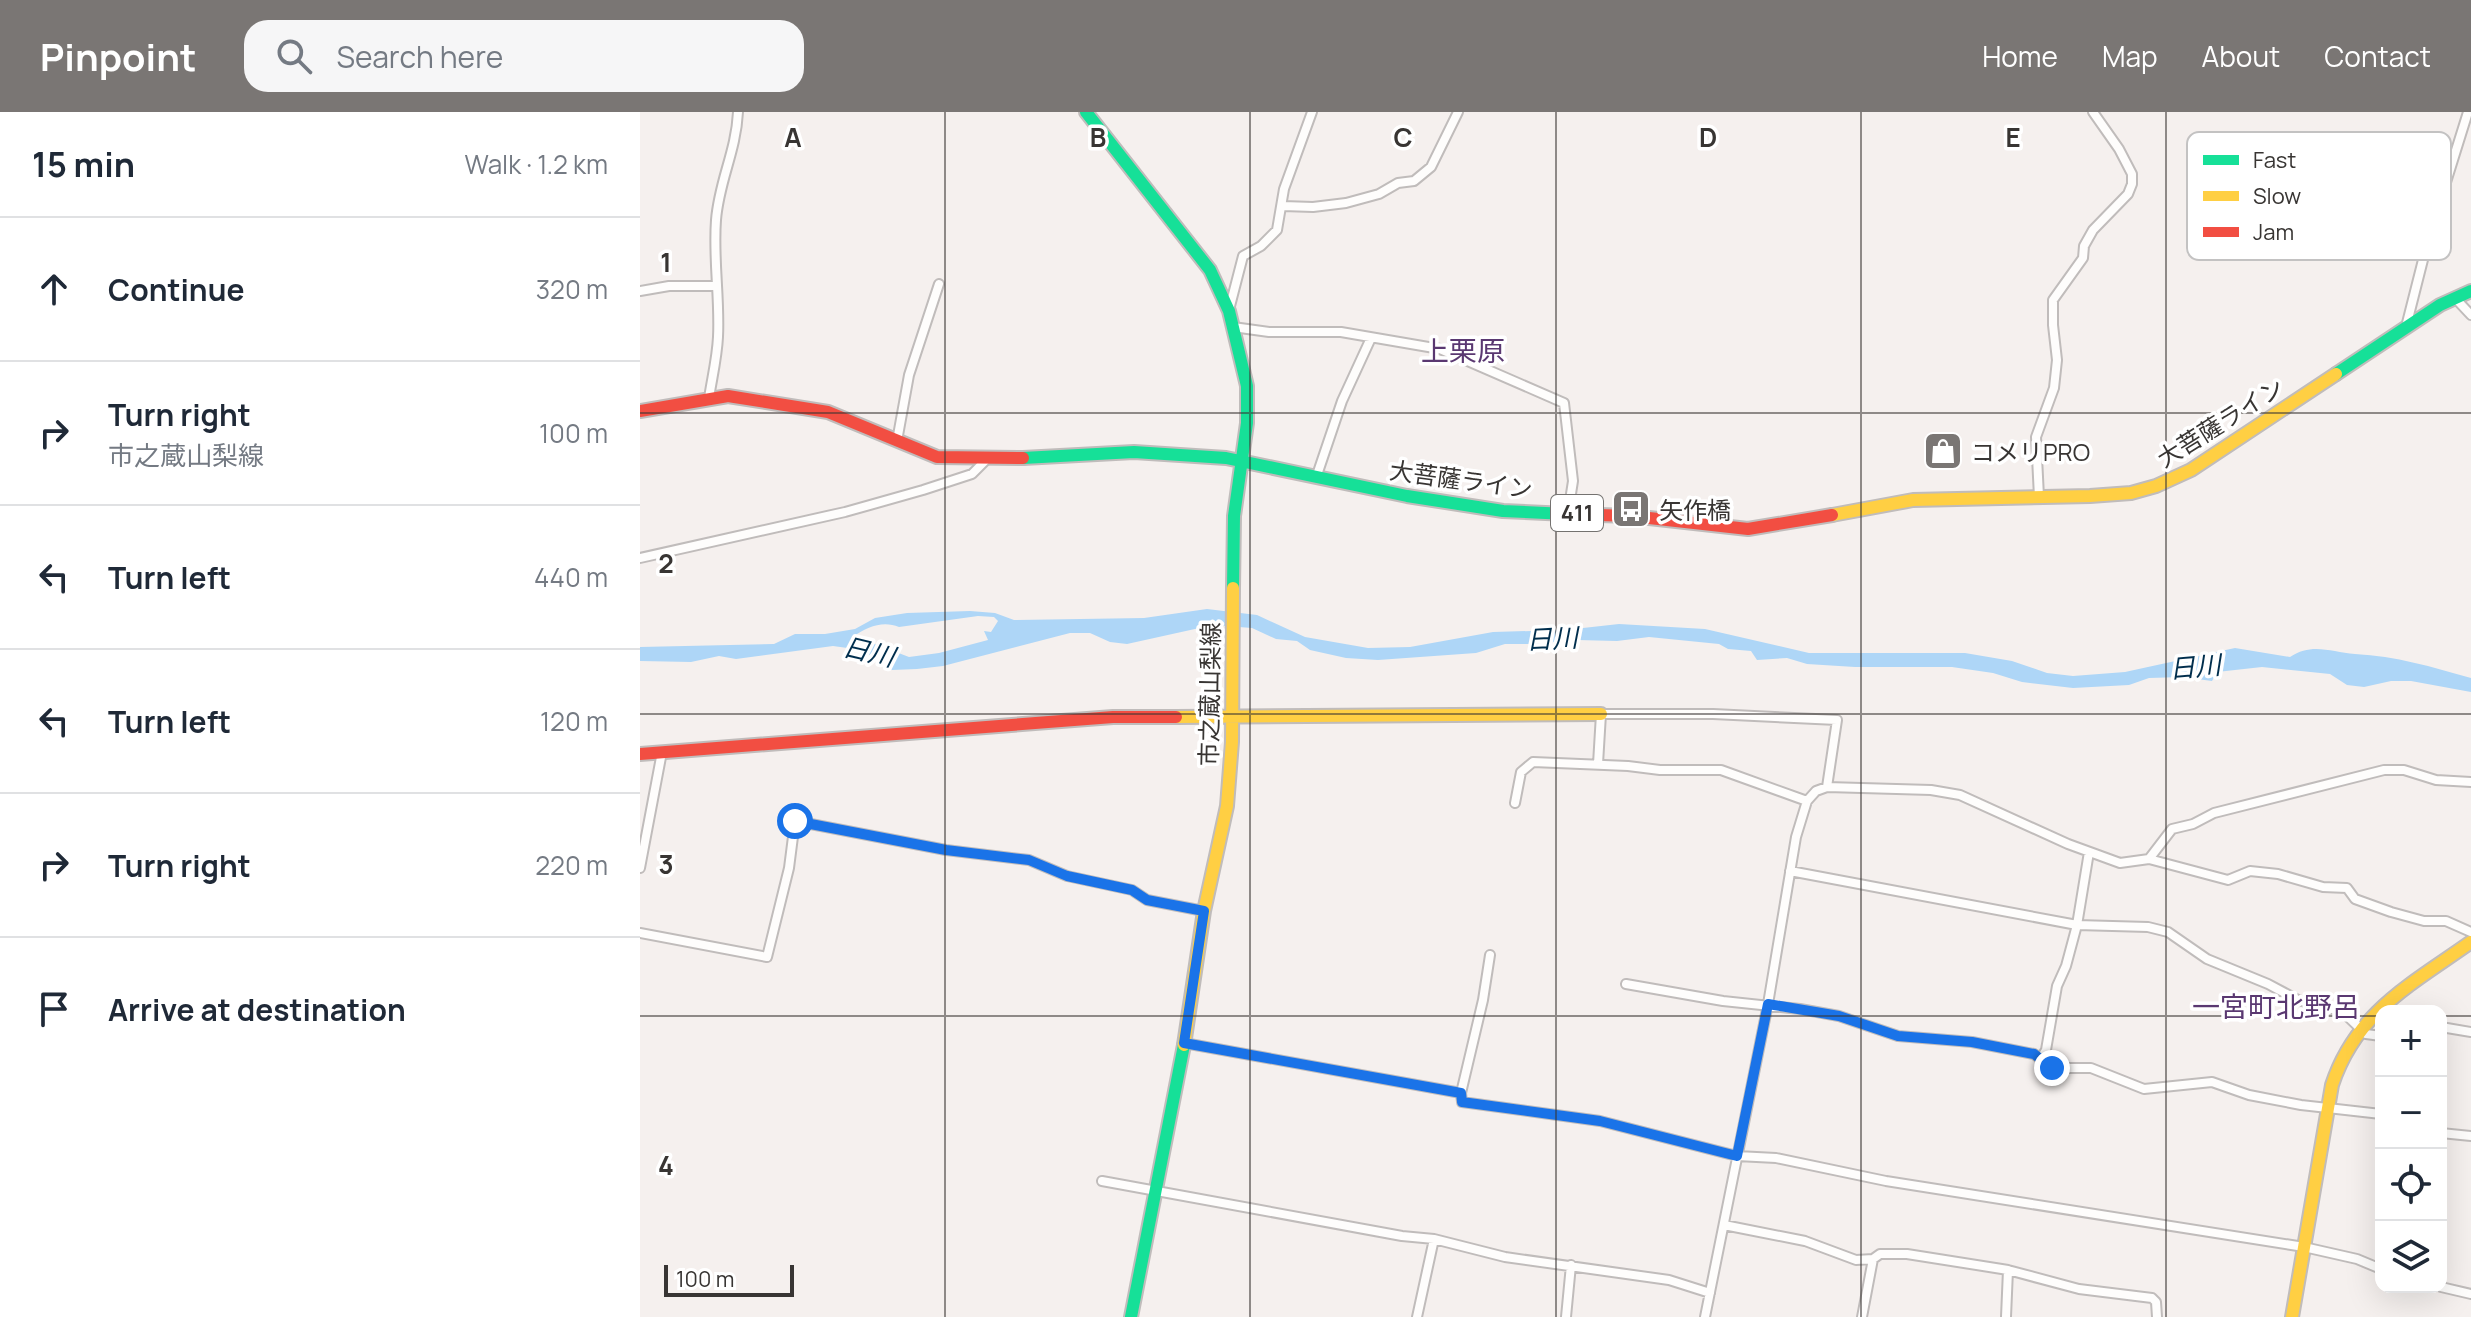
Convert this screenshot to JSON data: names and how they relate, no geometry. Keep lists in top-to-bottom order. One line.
{"streets":{"main road":["大菩薩ライン","411","市之蔵山梨線"]},"crossings":[["大菩薩ライン","市之蔵山梨線"]],"districts":["上栗原","一宮町北野呂"],"water":["日川"],"places":{"shop":["コメリPRO"],"bus stop":["矢作橋"]},"legend":["Fast","Slow","Jam"],"scale_bar":"100 m","page":{"header":"Pinpoint","search":"Search here","nav":["Home","Map","About","Contact"],"heading":["15 min","Walk · 1.2 km"],"list":[["Continue","320 m"],["Turn right","市之蔵山梨線","100 m"],["Turn left","440 m"],["Turn left","120 m"],["Turn right","220 m"],"Arrive at destination"],"map_buttons":["+","−"],"scale":"100 m"},"grid":{"columns":["A","B","C","D","E"],"rows":["1","2","3","4"]}}
